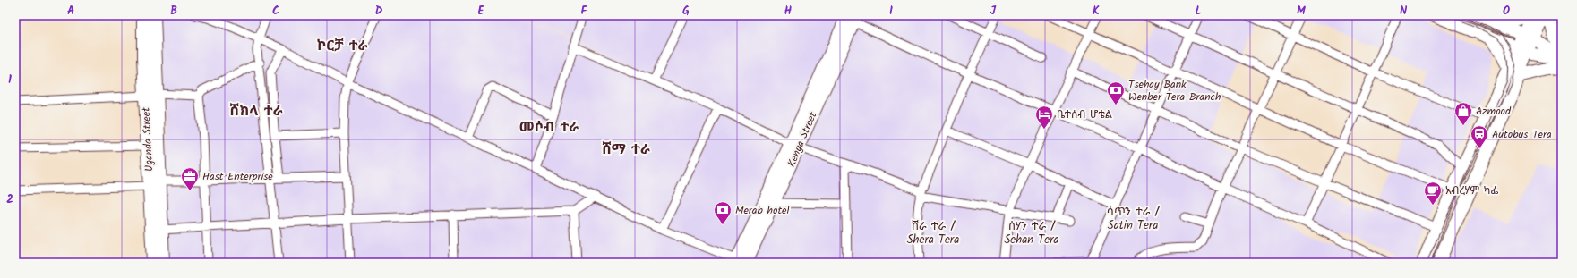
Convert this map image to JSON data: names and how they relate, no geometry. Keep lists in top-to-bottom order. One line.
{"streets":{"main road":["Uganda Street","Kenya Street"]},"districts":["ኮርቻ ተራ","ሸክላ ተራ","መሶብ ተራ","ሸማ ተራ","ሳጥን ተራ / Satin Tera","ሸራ ተራ / Shera Tera","ሰሃን ተራ / Sehan Tera"],"places":{"bank":["Tsehay Bank Wenber Tera Branch","Merab hotel"],"shop":["Azmood"],"hotel":["ቤተሰብ ሆቴል"],"station":["Autobus Tera"],"office":["Hast Enterprise"],"cafe":["አብረሃም ካፌ"]},"grid":{"columns":["A","B","C","D","E","F","G","H","I","J","K","L","M","N","O"],"rows":["1","2"]}}
